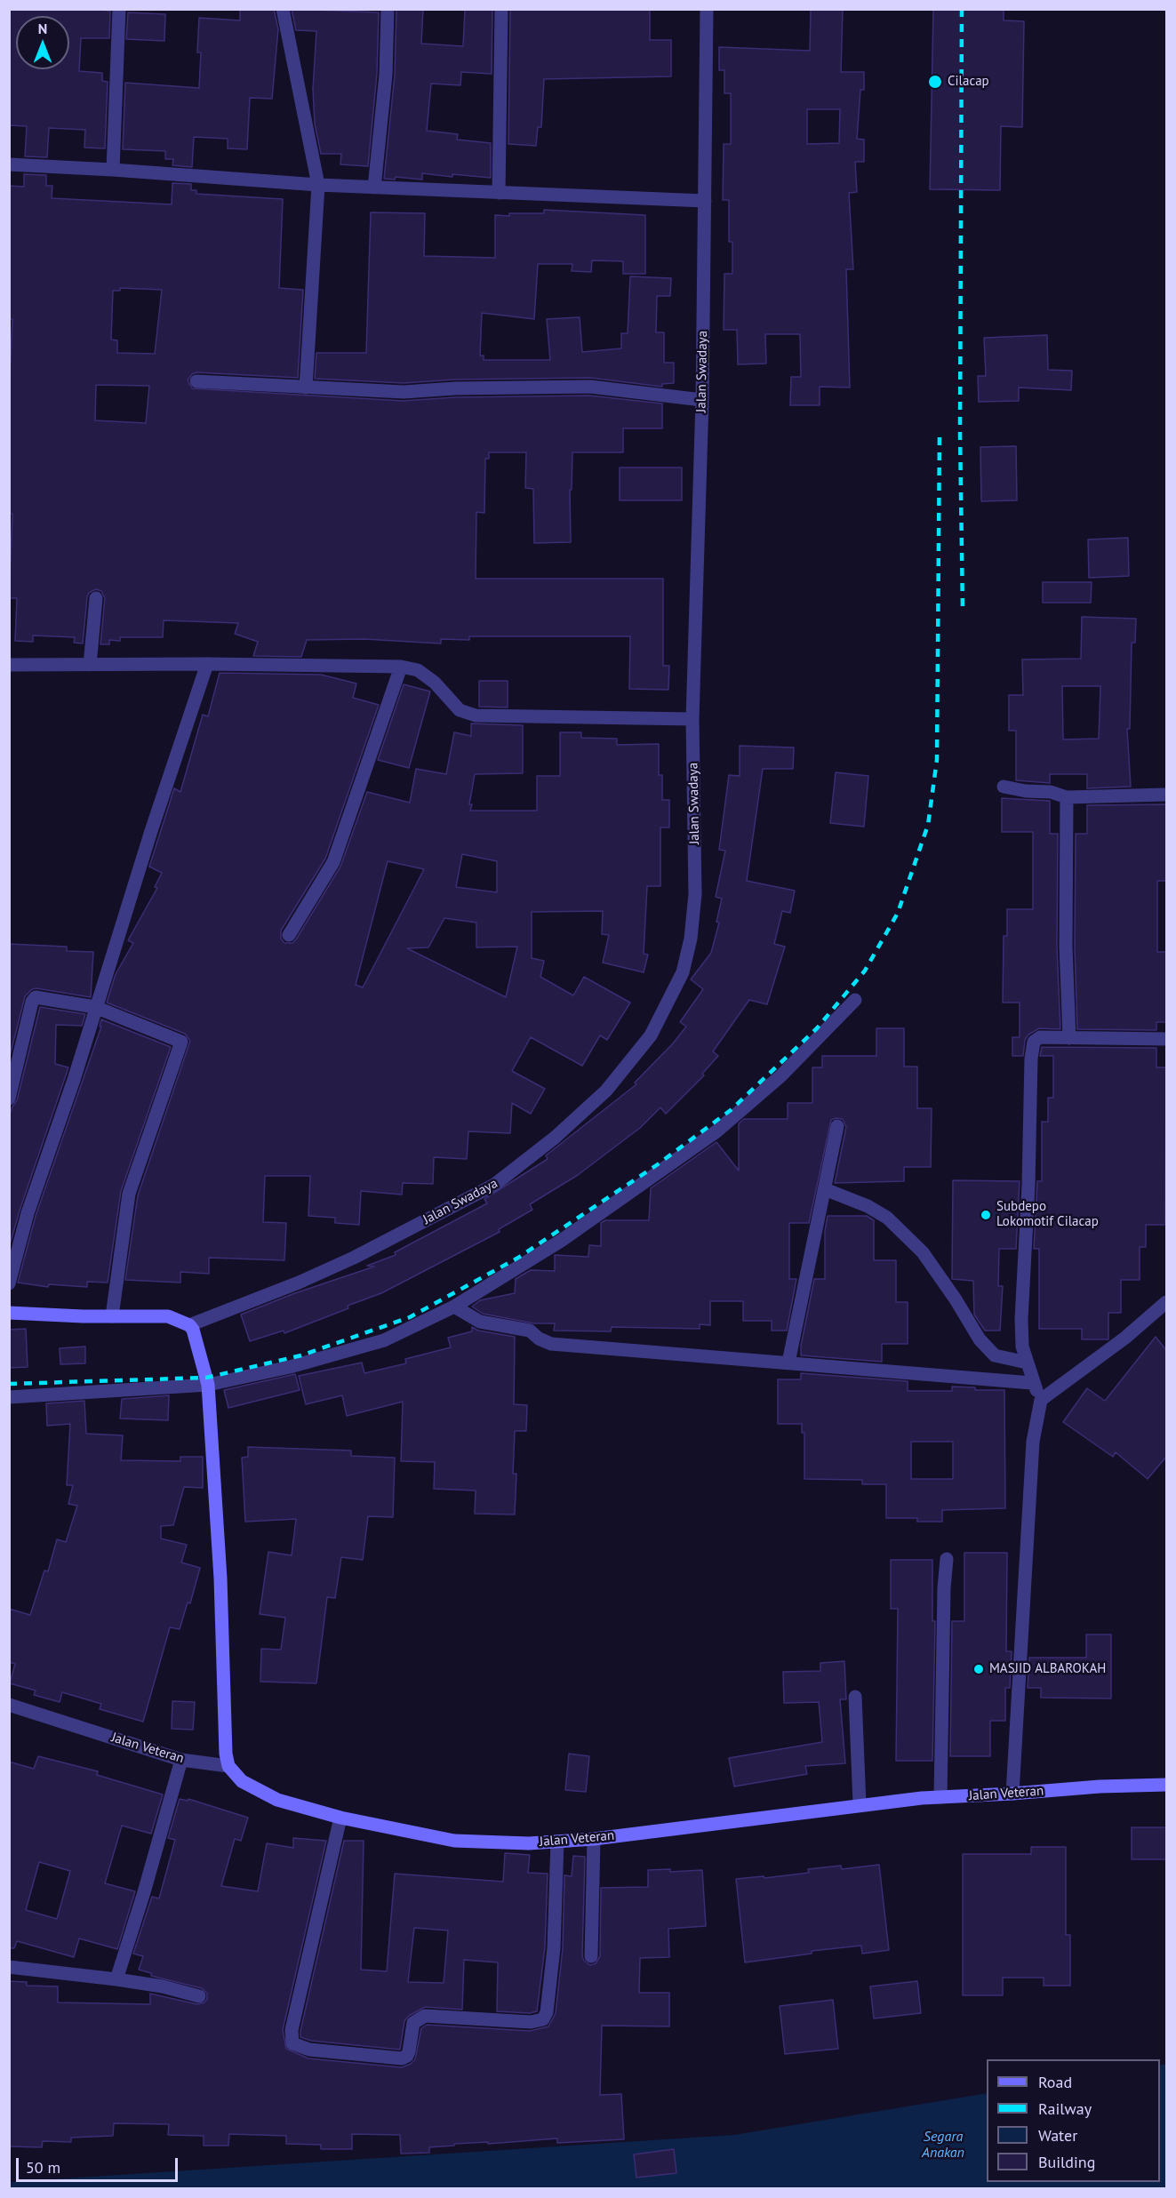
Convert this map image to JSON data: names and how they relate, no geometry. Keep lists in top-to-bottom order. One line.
{"streets":{"main road":["Jalan Veteran"],"street":["Jalan Swadaya"]},"water":["Segara Anakan"],"places":["Cilacap","Subdepo Lokomotif Cilacap","MASJID ALBAROKAH"],"legend":["Road","Railway","Water","Building"],"scale_bar":"50 m","north":"top"}
